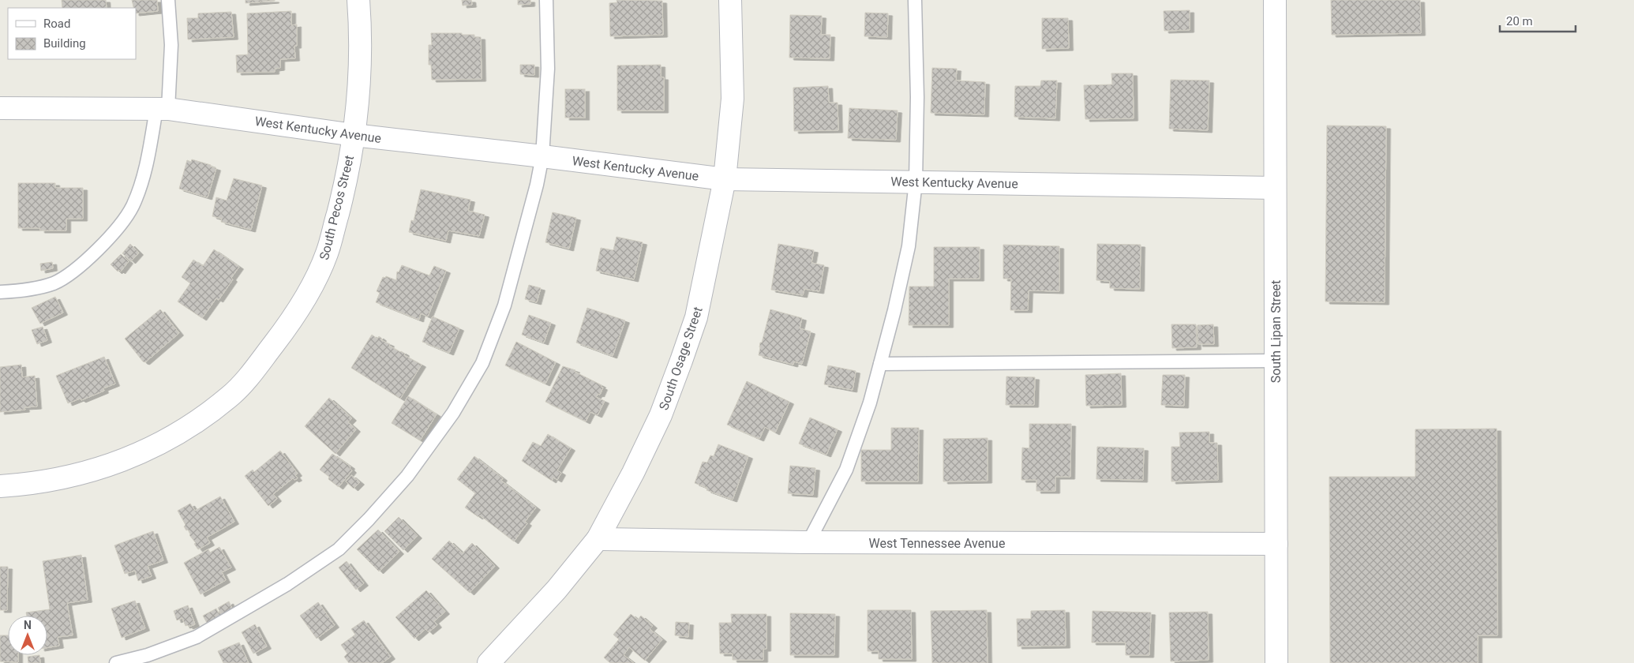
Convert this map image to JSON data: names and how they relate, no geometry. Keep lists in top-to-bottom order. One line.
{"streets":{"street":["West Kentucky Avenue","South Pecos Street","South Lipan Street","South Osage Street","West Tennessee Avenue"]},"crossings":[["West Kentucky Avenue","South Pecos Street"],["West Kentucky Avenue","South Lipan Street"],["West Kentucky Avenue","South Osage Street"],["South Lipan Street","West Tennessee Avenue"],["South Osage Street","West Tennessee Avenue"]],"legend":["Road","Building"],"scale_bar":"20 m","north":"top"}
